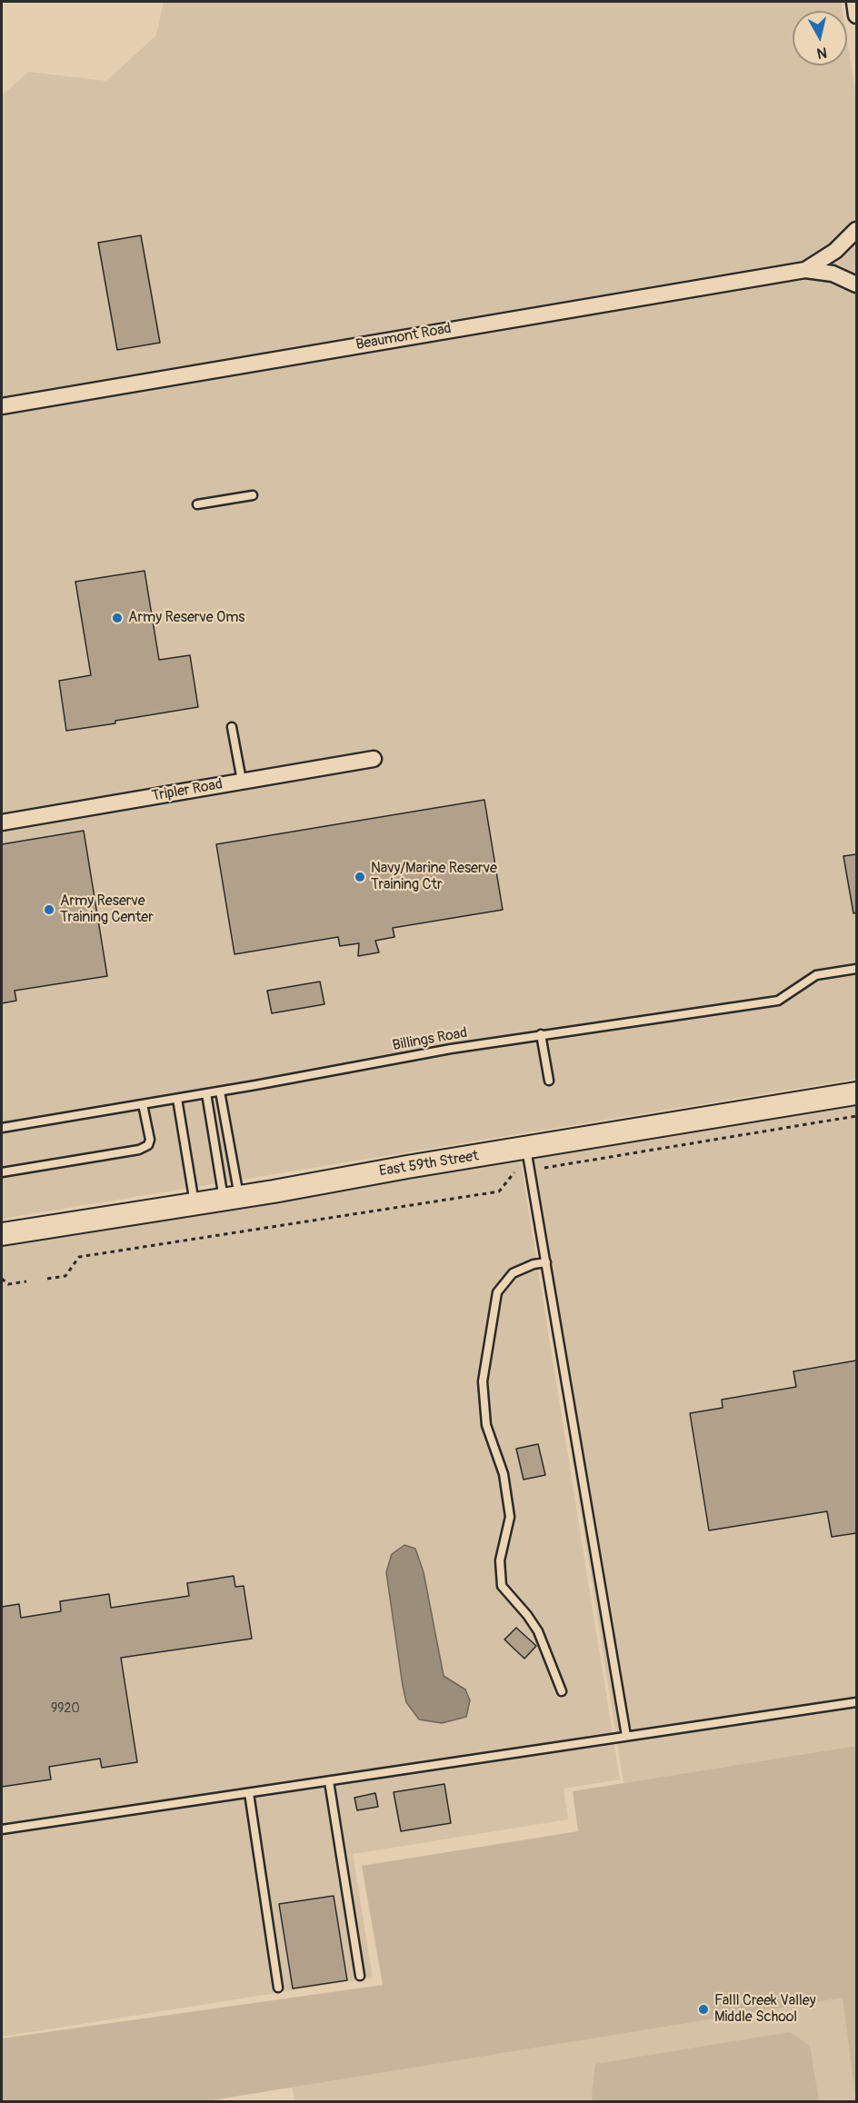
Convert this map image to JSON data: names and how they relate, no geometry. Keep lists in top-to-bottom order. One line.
{"streets":{"street":["Beaumont Road","Tripler Road","East 59th Street"],"lane":["Billings Road"]},"places":["Army Reserve Oms","Navy/Marine Reserve Training Ctr","Army Reserve Training Center","Falll Creek Valley Middle School"],"house_numbers":["9920"],"north":"bottom"}
